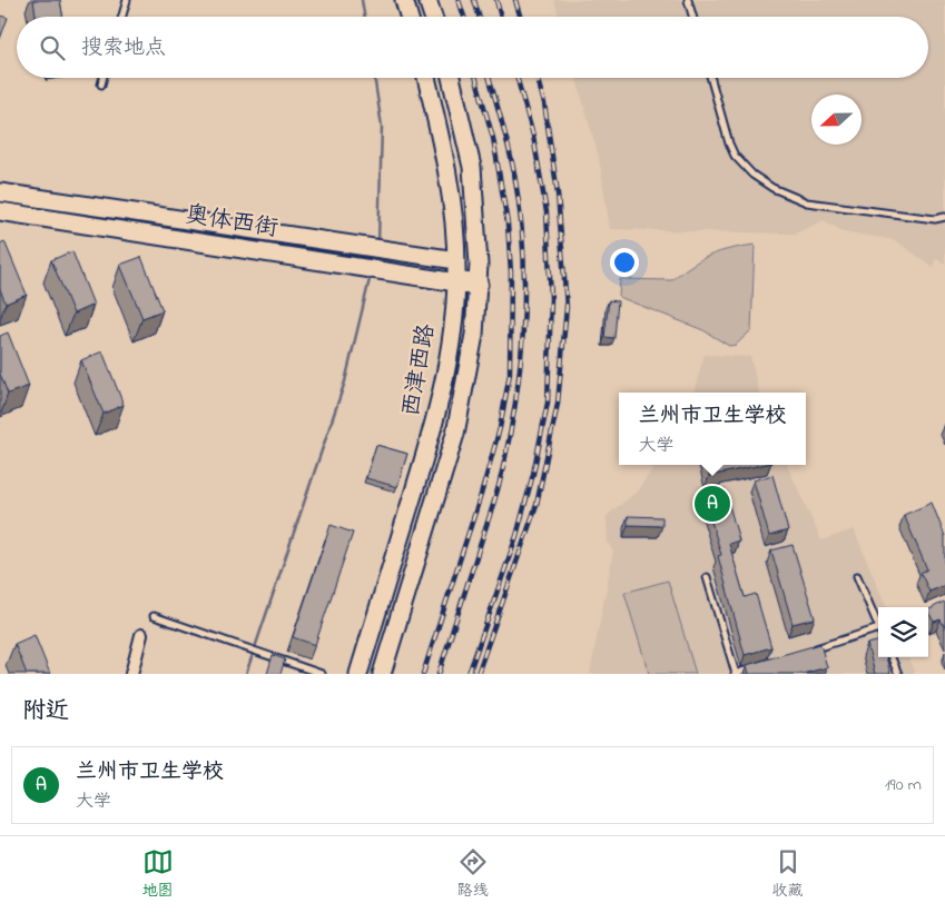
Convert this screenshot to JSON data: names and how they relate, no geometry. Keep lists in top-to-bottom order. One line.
{"streets":{"main road":["奥体西街","西津西路"]},"crossings":[["奥体西街","西津西路"]],"north":"left","page":{"search":"搜索地点","popup":["兰州市卫生学校","大学"],"pins":"A","heading":"附近","list":[{"mark":"A","name":"兰州市卫生学校","note":"大学","value":"190 m"}],"nav":["地图","路线","收藏"]}}
